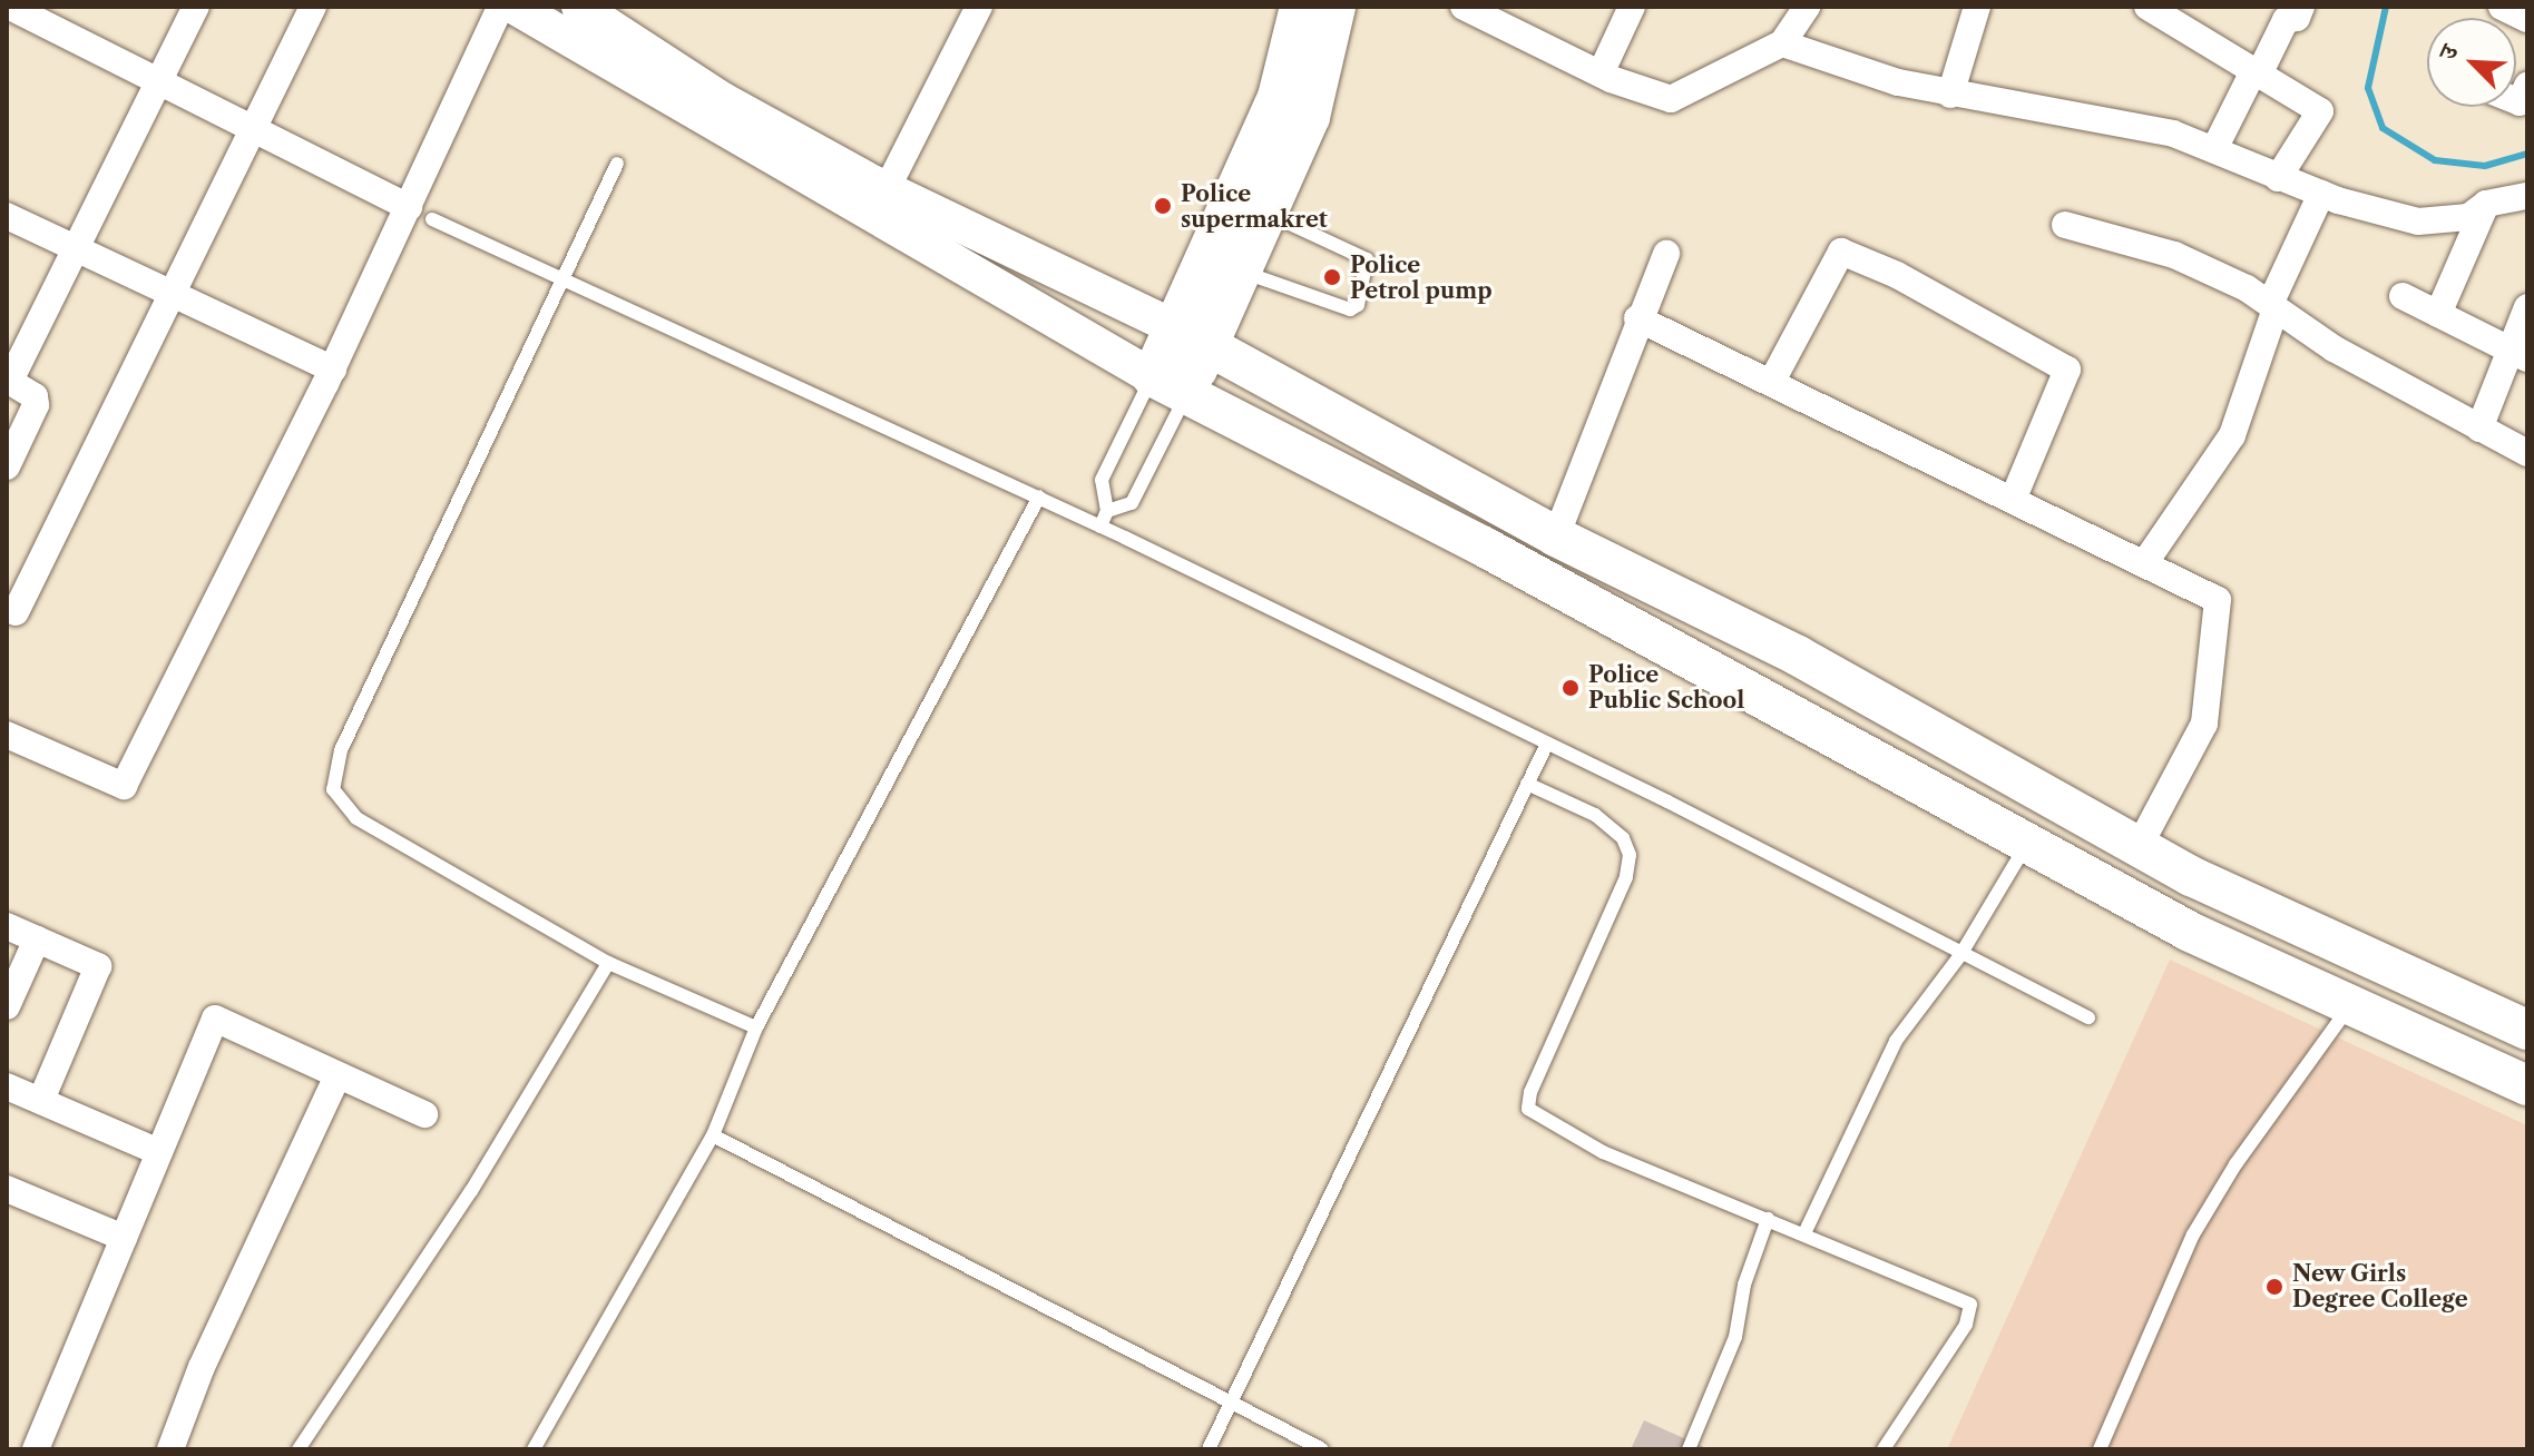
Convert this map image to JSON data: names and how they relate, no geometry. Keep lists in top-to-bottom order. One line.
{"places":["Police supermakret","Police Petrol pump","Police Public School","New Girls Degree College"],"north":"top left"}
